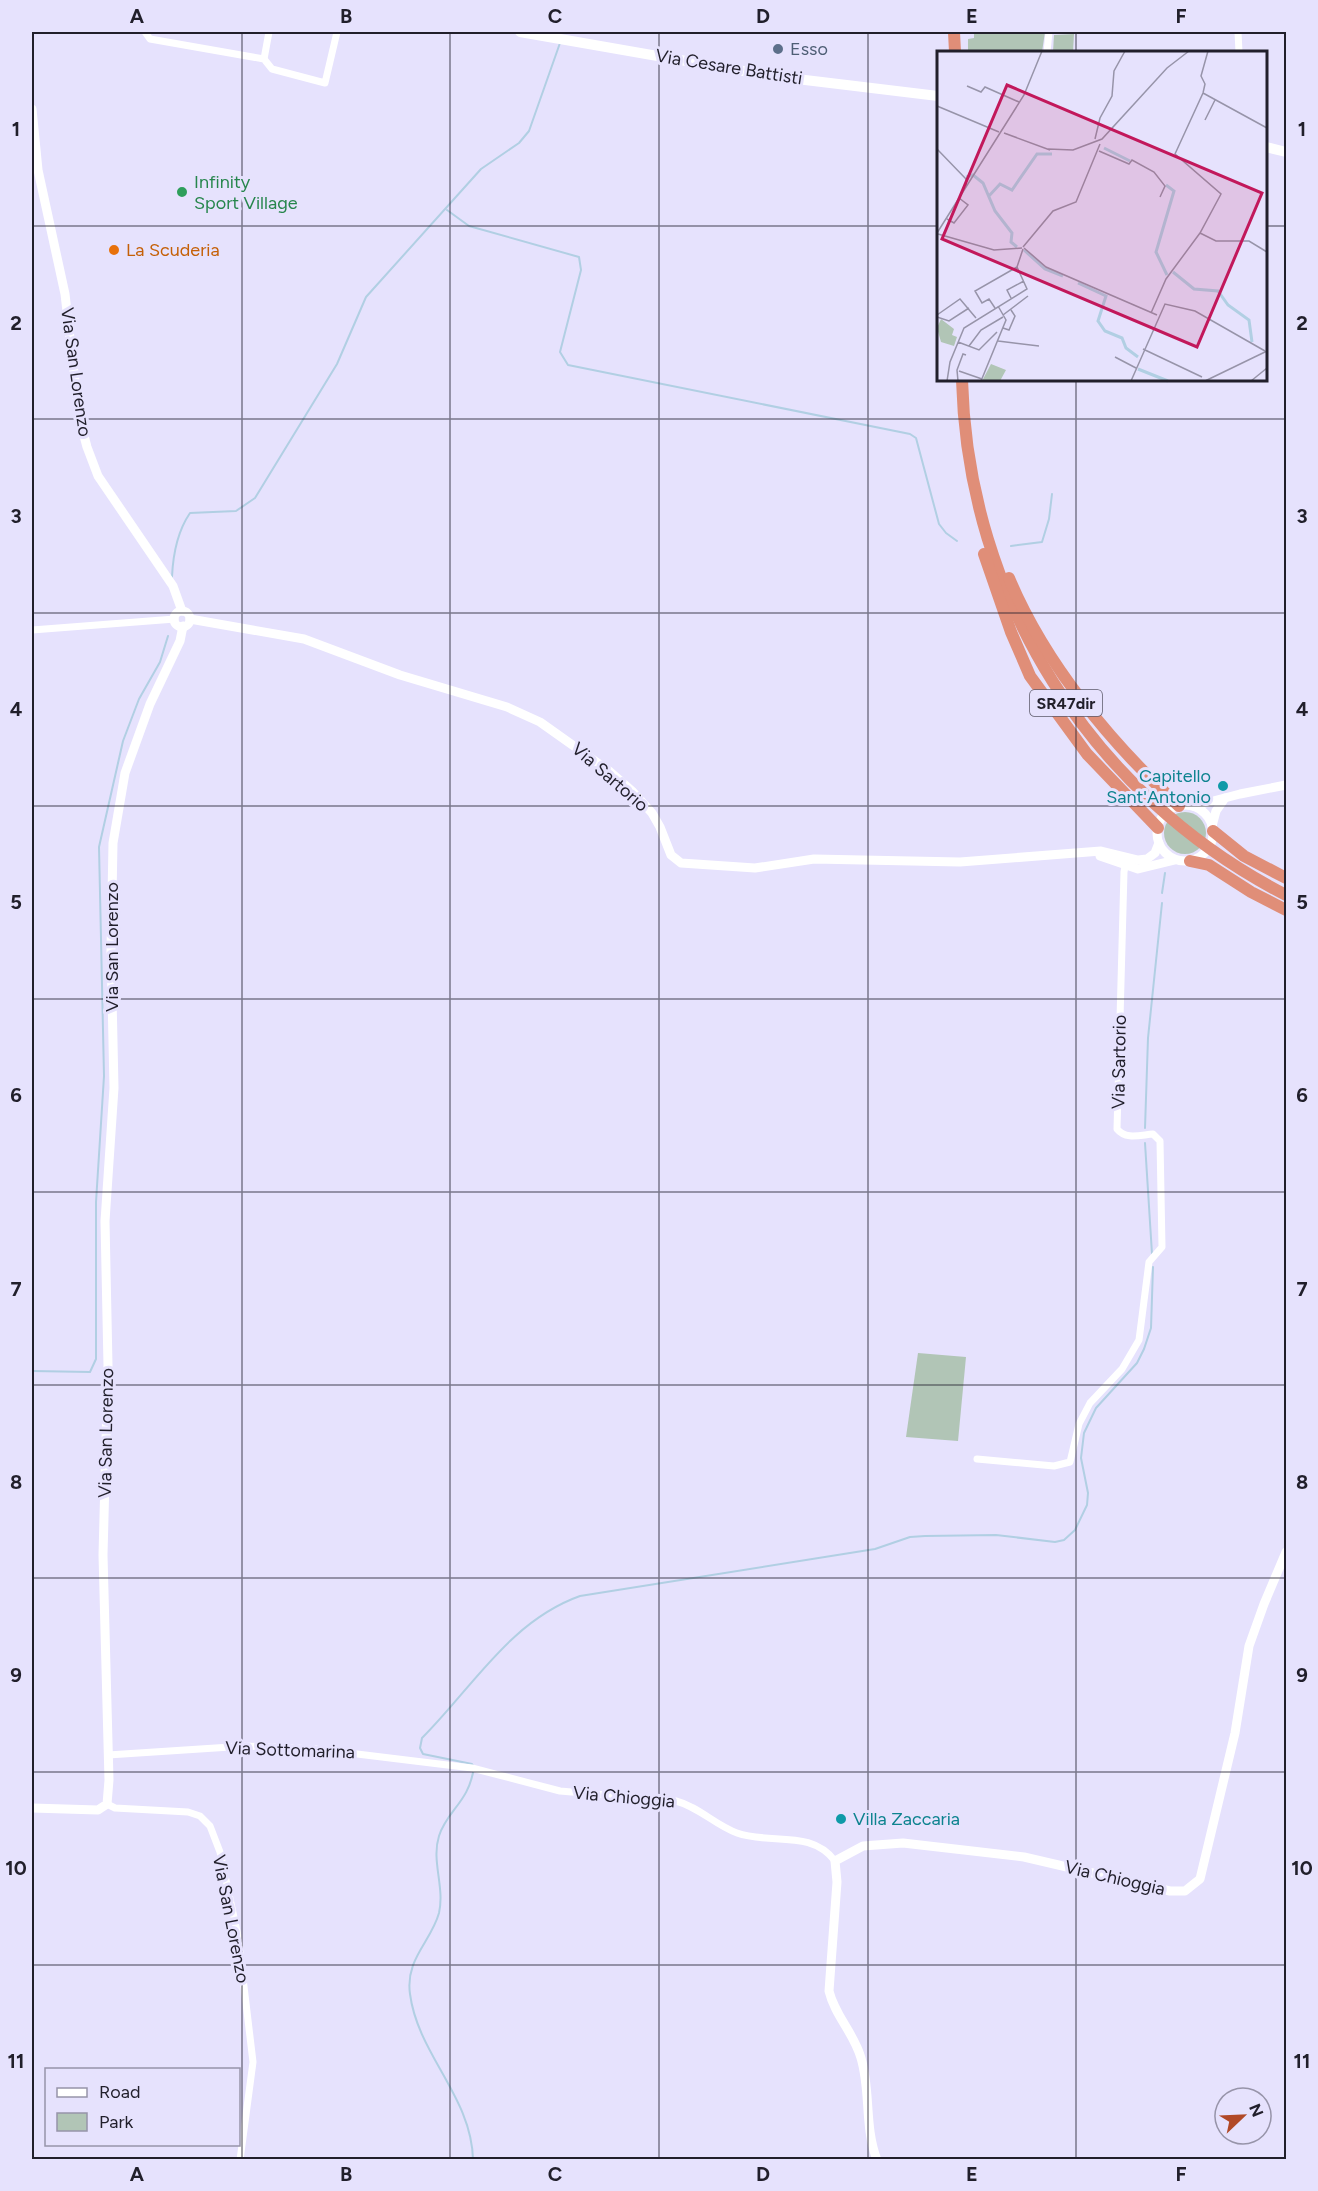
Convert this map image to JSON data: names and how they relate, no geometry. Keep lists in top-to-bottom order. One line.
{"streets":{"highway":["SR47dir"],"main road":["Via Cesare Battisti"],"street":["Via San Lorenzo","Via Sartorio","Via Sottomarina","Via Chioggia"]},"crossings":[["Via San Lorenzo","Via Sartorio"],["Via San Lorenzo","Via Sottomarina"],["Via Sottomarina","Via Chioggia"]],"places":["Esso","Infinity Sport Village","La Scuderia","Capitello Sant'Antonio","Villa Zaccaria"],"legend":["Road","Park"],"north":"top right","grid":{"columns":["A","B","C","D","E","F"],"rows":["1","2","3","4","5","6","7","8","9","10","11"]}}
